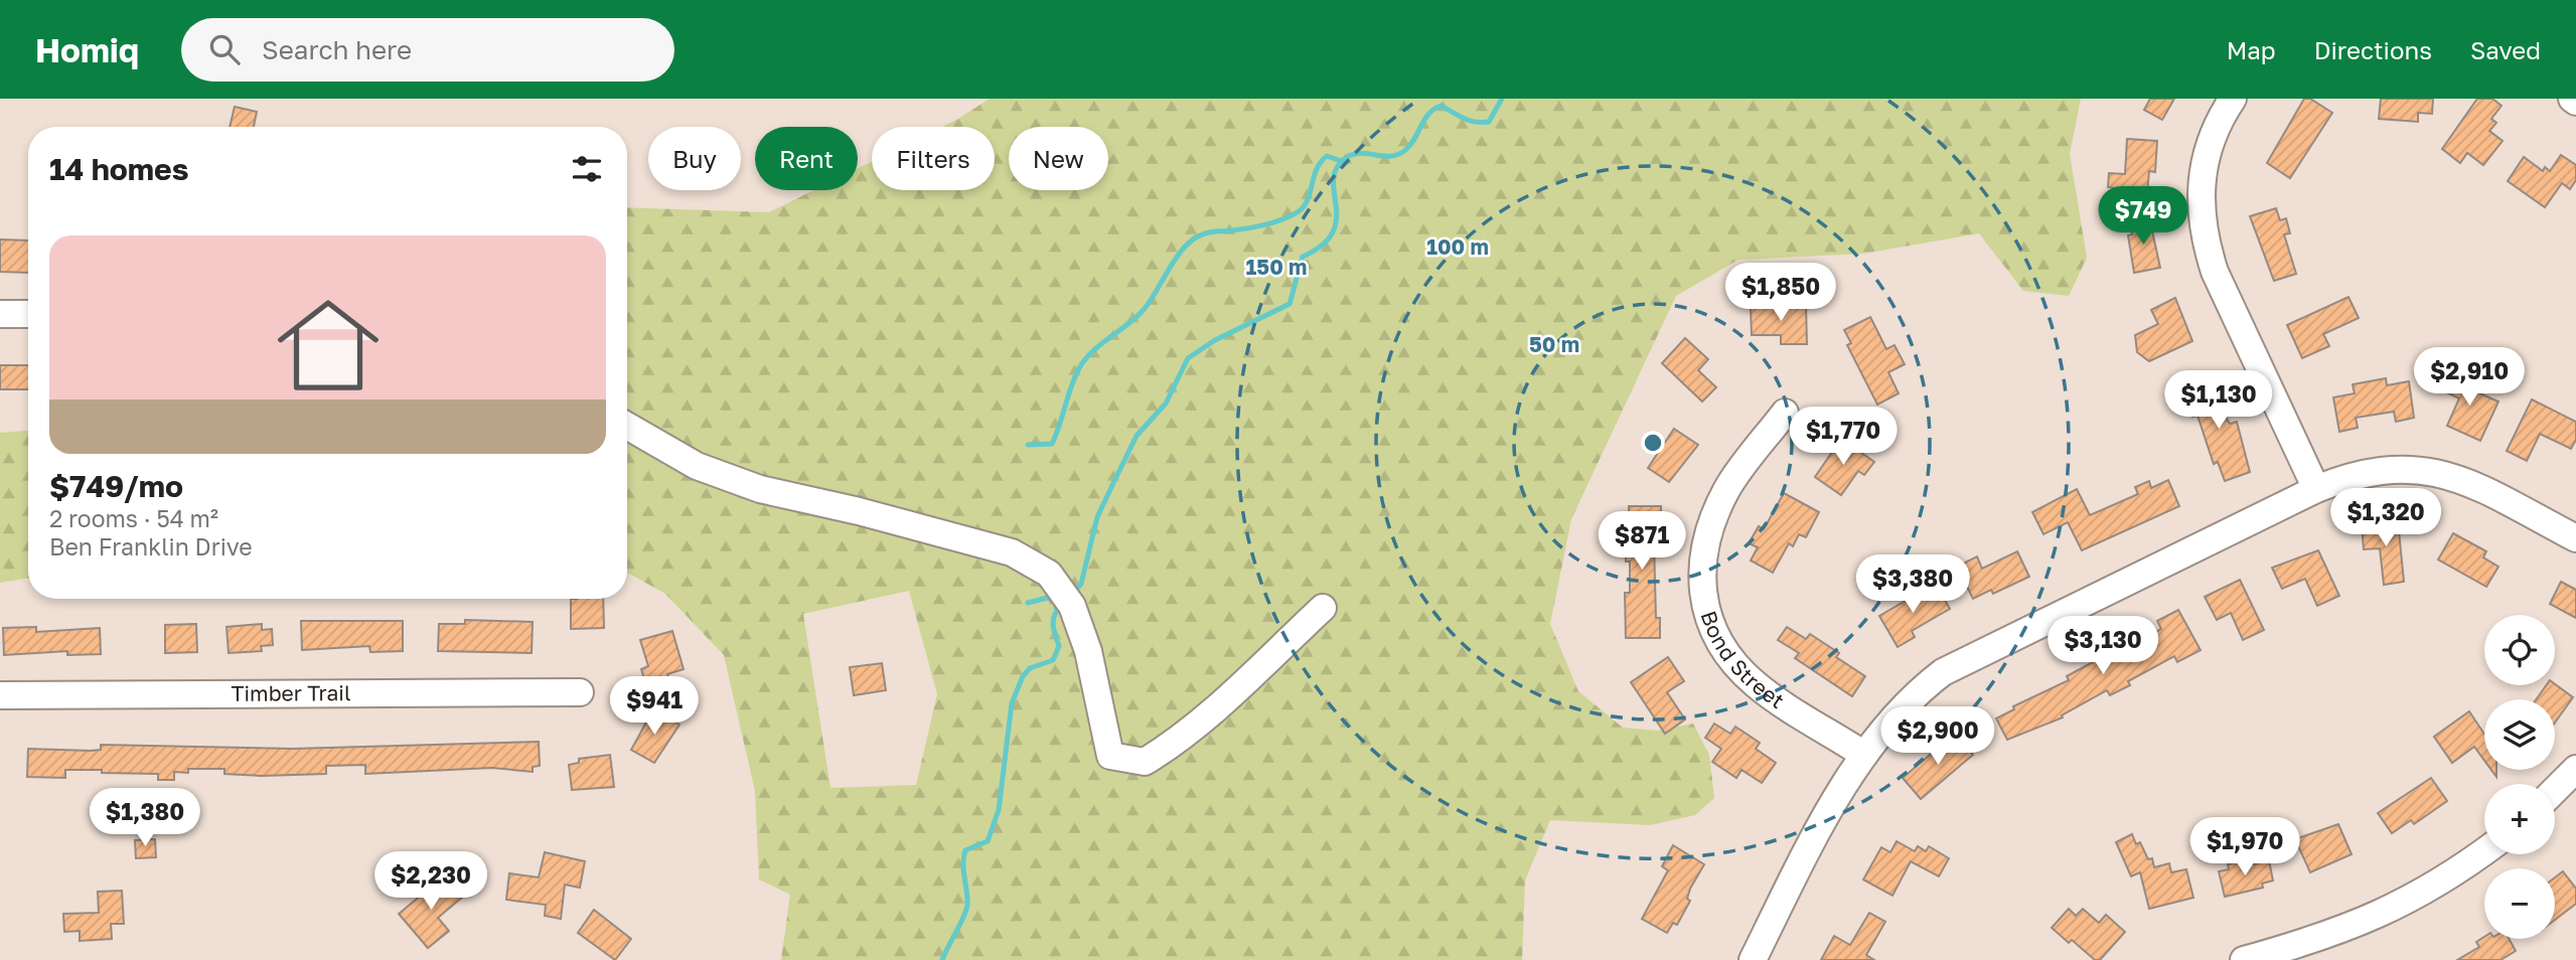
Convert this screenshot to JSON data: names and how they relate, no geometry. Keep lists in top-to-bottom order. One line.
{"streets":{"street":["Bond Street","Timber Trail"]},"page":{"header":"Homiq","search":"Search here","nav":["Map","Directions","Saved"],"chip":["Buy","Rent","Filters","New"],"heading":"14 homes","price":["$749","$1,850","$2,910","$1,130","$1,770","$1,320","$871","$3,380","$3,130","$941","$2,900","$1,380","$1,970","$2,230"],"list":[{"name":"$749/mo","note":"2 rooms · 54 m² · Ben Franklin Drive"}],"map_buttons":["+","−"]},"rings":["100 m","150 m","50 m"]}
